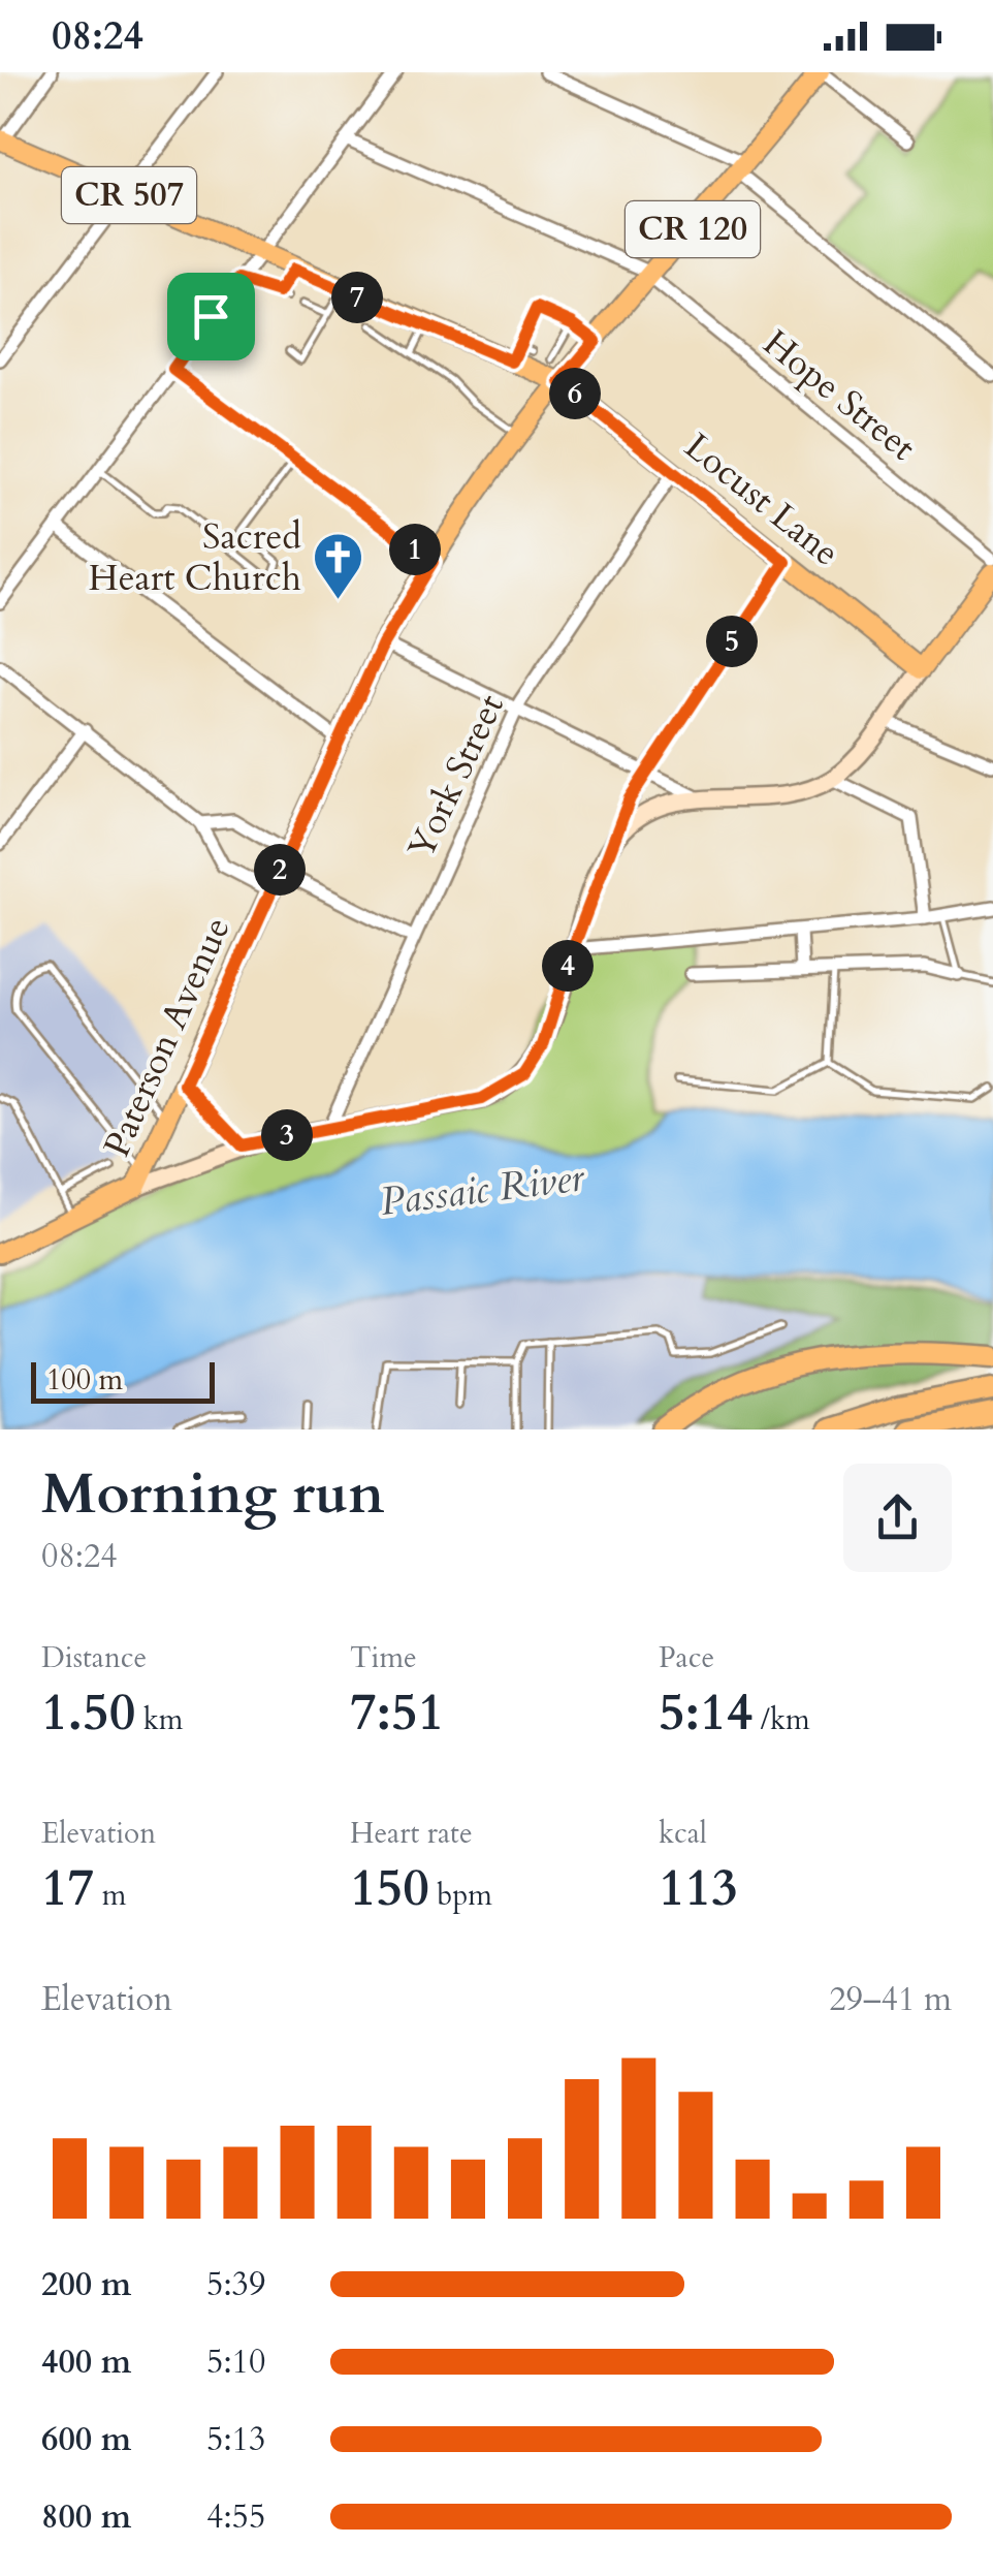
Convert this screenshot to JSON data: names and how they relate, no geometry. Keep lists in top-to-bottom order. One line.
{"streets":{"main road":["CR 507","CR 120","Locust Lane","Paterson Avenue"],"street":["Hope Street","York Street"]},"crossings":[["CR 507","Locust Lane"],["CR 507","Paterson Avenue"],["Hope Street","Paterson Avenue"],["Locust Lane","York Street"],["Locust Lane","Paterson Avenue"]],"water":["Passaic River"],"places":{"church":["Sacred Heart Church"]},"scale_bar":"100 m","page":{"status":"08:24","pins":["7","6","1","5","2","4","3"],"scale":"100 m","heading":["Morning run","08:24"],"stats":[["Distance","1.50 km"],["Time","7:51"],["Pace","5:14 /km"],["Elevation","17 m"],["Heart rate","150 bpm"],["kcal","113"]],"chart":["Elevation","29–41 m"],"list":[{"name":"200 m","note":"5:39"},{"name":"400 m","note":"5:10"},{"name":"600 m","note":"5:13"},{"name":"800 m","note":"4:55"}]}}
